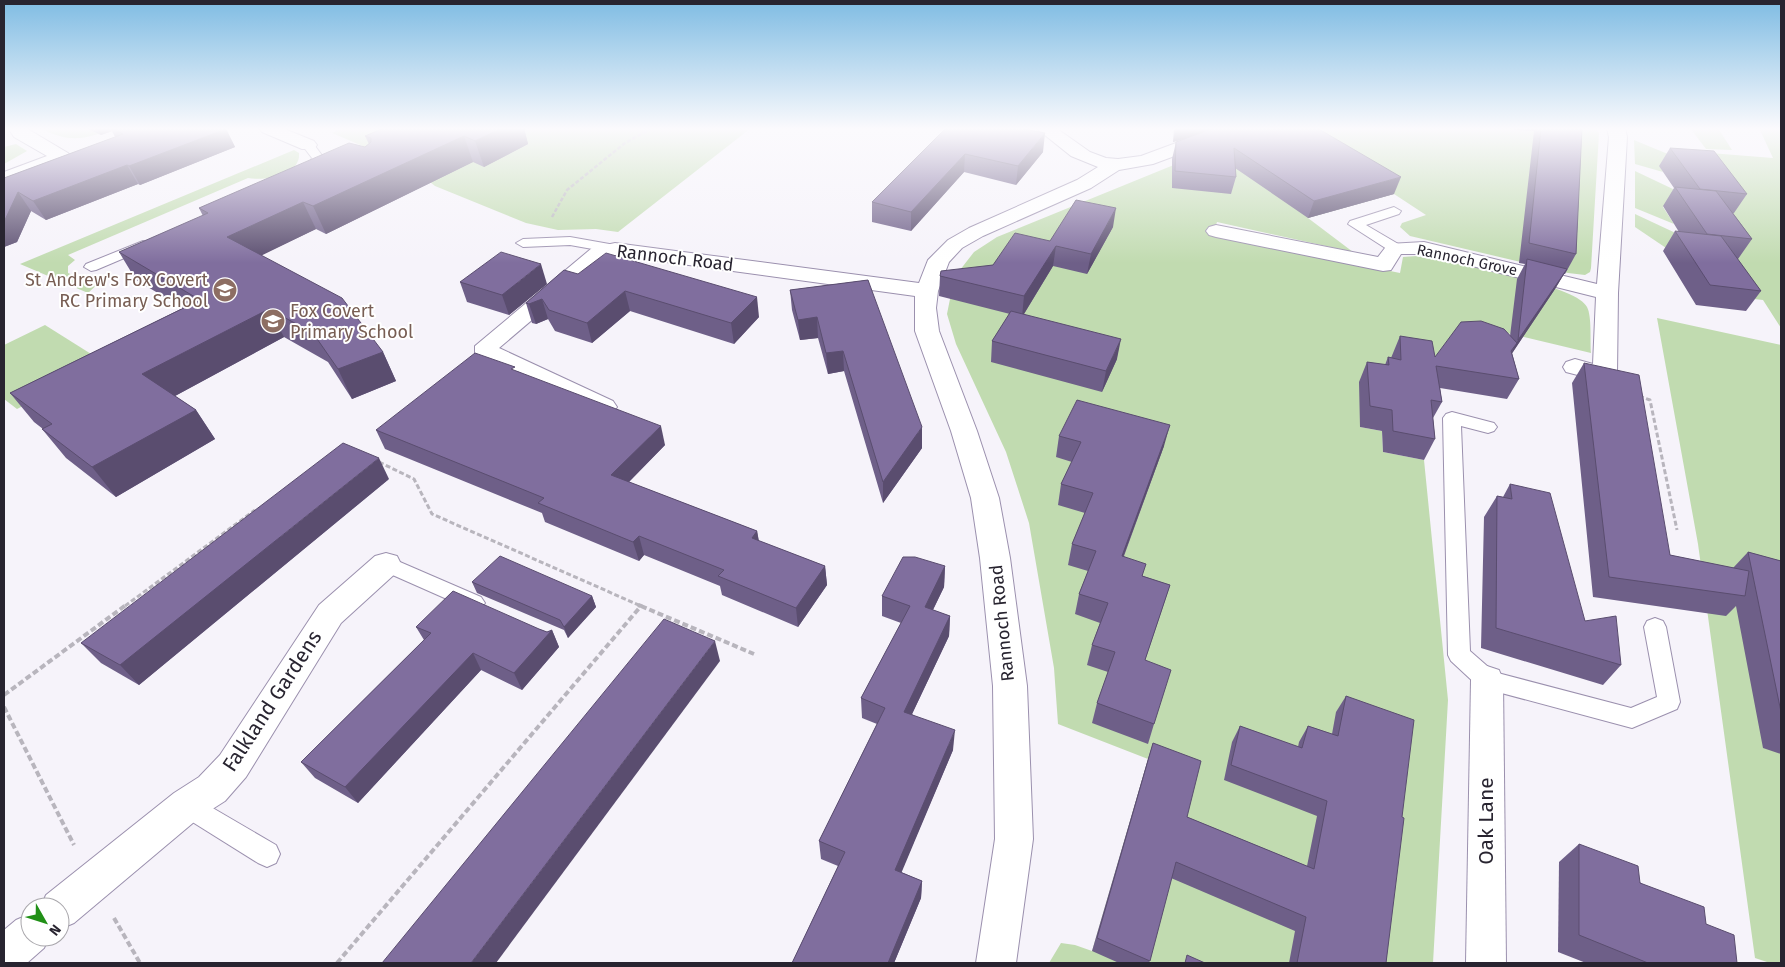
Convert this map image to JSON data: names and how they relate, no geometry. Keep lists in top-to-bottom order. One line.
{"streets":{"street":["Rannoch Road","Rannoch Grove","Falkland Gardens","Oak Lane"]},"places":{"school or university":["St Andrew's Fox Covert RC Primary School","Fox Covert Primary School"]},"north":"bottom right"}
